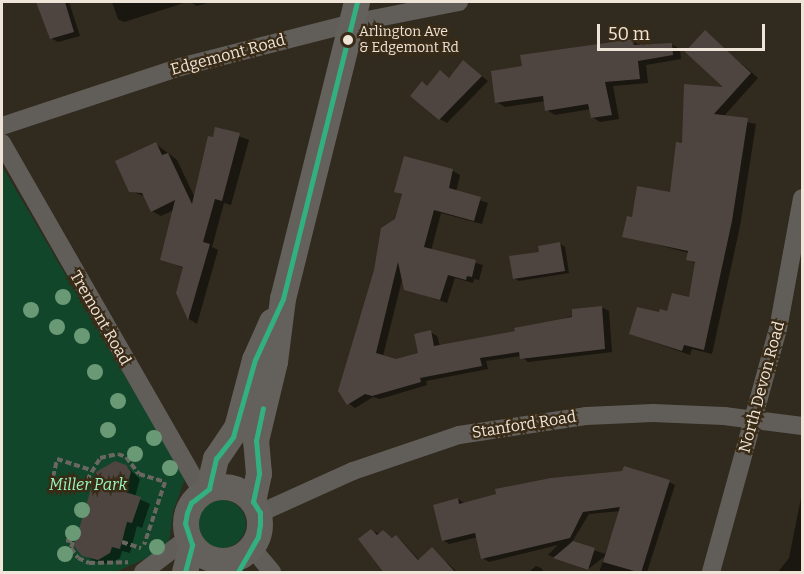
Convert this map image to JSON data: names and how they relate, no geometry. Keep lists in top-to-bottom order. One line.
{"streets":{"street":["Edgemont Road","Tremont Road","North Devon Road","Stanford Road"]},"crossings":[["Tremont Road","Stanford Road"],["North Devon Road","Stanford Road"]],"parks":["Miller Park"],"places":["Arlington Ave & Edgemont Rd"],"scale_bar":"50 m"}
